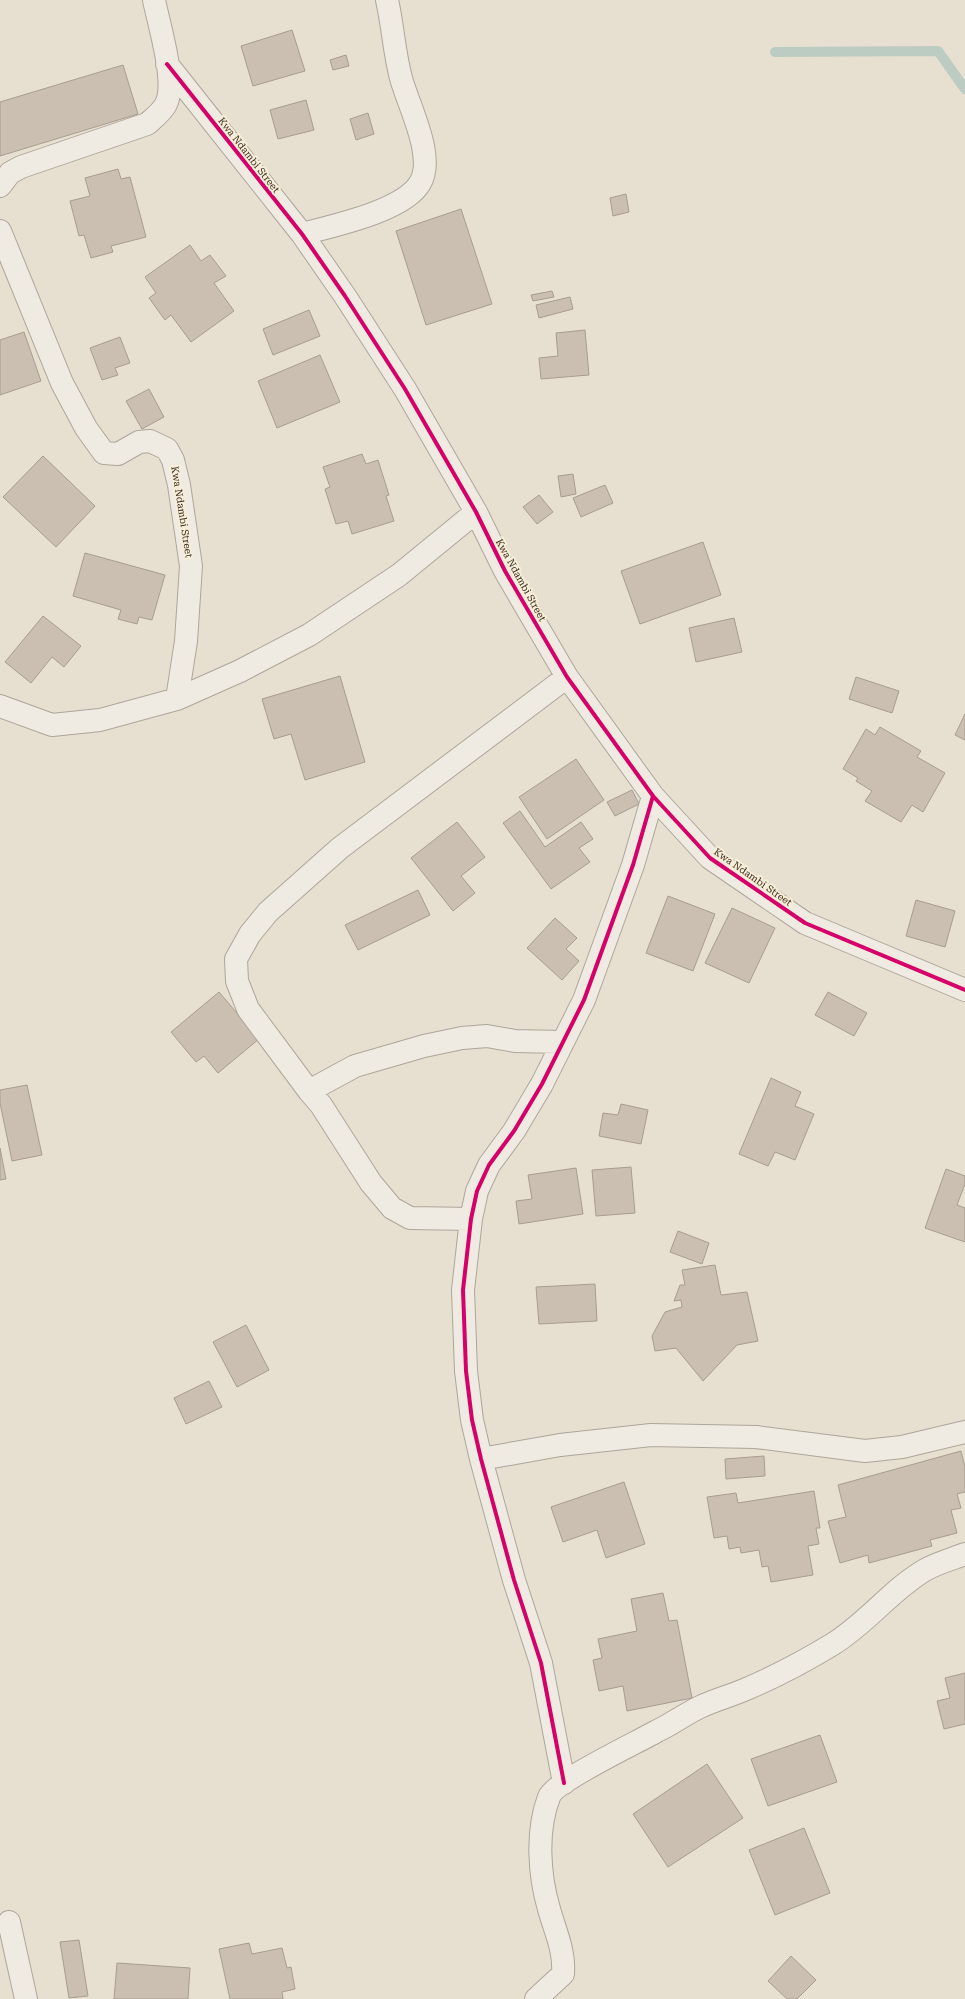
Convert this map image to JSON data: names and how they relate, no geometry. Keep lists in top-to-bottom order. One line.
{"streets":{"street":["Kwa Ndambi Street"]}}
